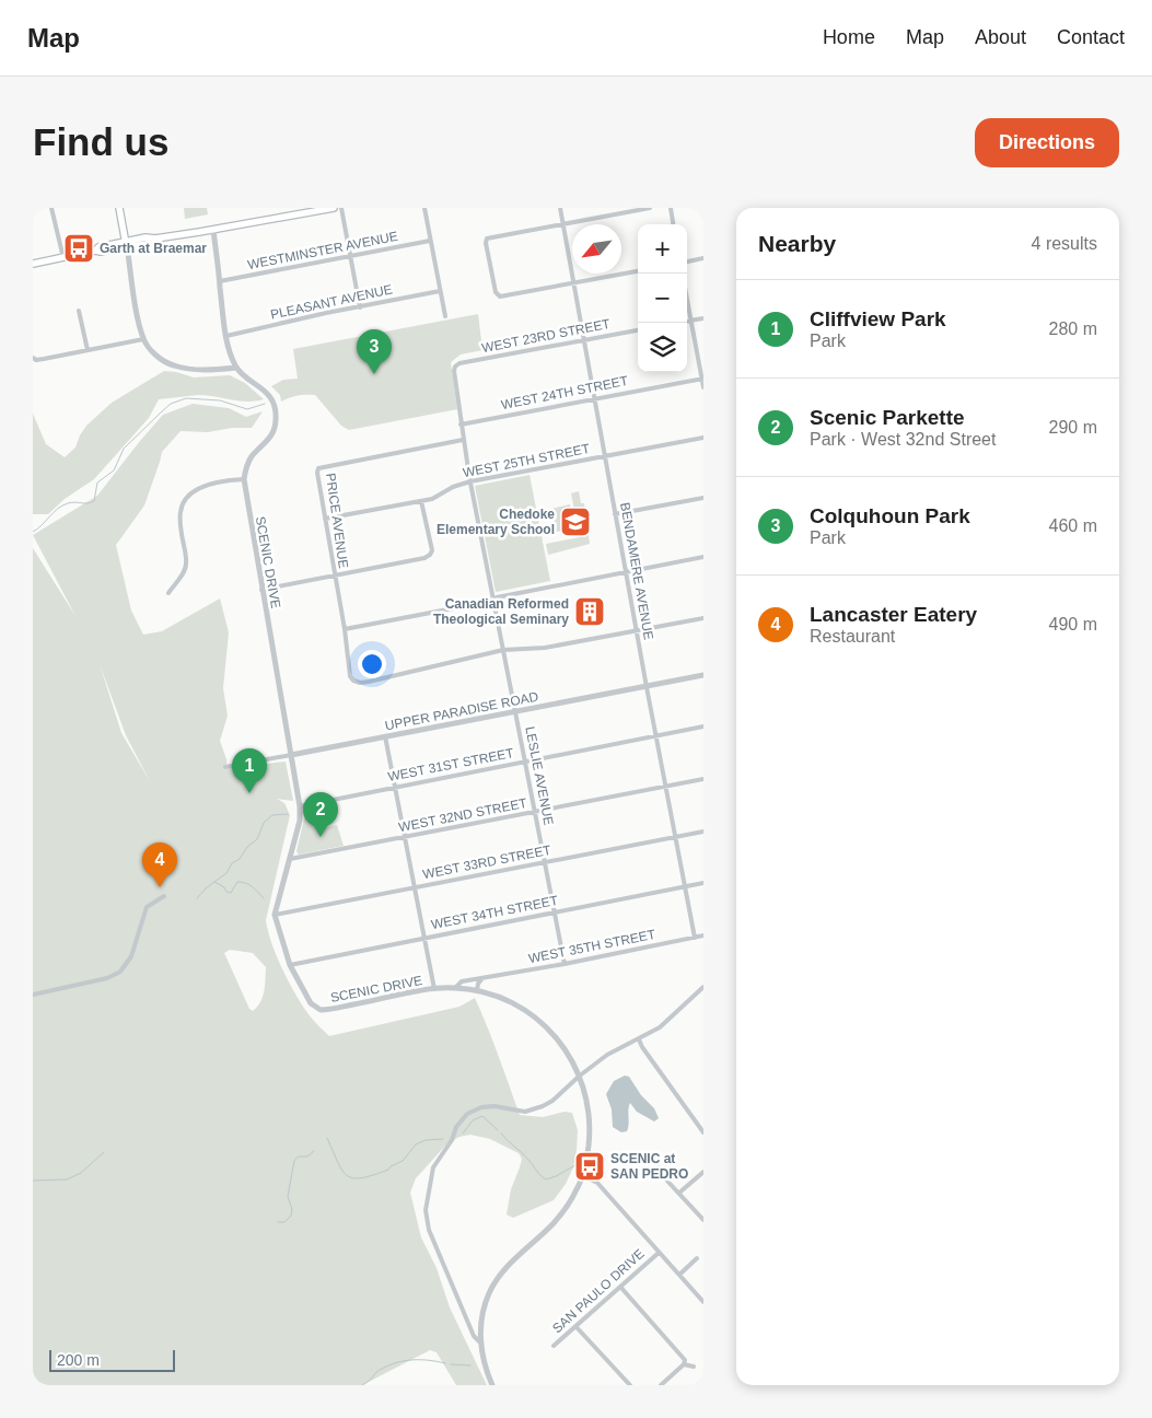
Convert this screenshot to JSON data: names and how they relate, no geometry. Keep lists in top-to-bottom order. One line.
{"streets":{"street":["WESTMINSTER AVENUE","PLEASANT AVENUE","WEST 23RD STREET","WEST 24TH STREET","WEST 25TH STREET","PRICE AVENUE","SCENIC DRIVE","BENDAMERE AVENUE","UPPER PARADISE ROAD","WEST 31ST STREET","LESLIE AVENUE","WEST 32ND STREET","WEST 33RD STREET","WEST 34TH STREET","WEST 35TH STREET","SAN PAULO DRIVE"]},"crossings":[["WEST 23RD STREET","BENDAMERE AVENUE"],["WEST 23RD STREET","LESLIE AVENUE"],["WEST 24TH STREET","BENDAMERE AVENUE"],["WEST 24TH STREET","LESLIE AVENUE"],["WEST 25TH STREET","PRICE AVENUE"],["WEST 25TH STREET","BENDAMERE AVENUE"],["WEST 25TH STREET","LESLIE AVENUE"],["PRICE AVENUE","LESLIE AVENUE"],["SCENIC DRIVE","UPPER PARADISE ROAD"],["SCENIC DRIVE","WEST 31ST STREET"],["SCENIC DRIVE","WEST 32ND STREET"],["SCENIC DRIVE","WEST 33RD STREET"],["SCENIC DRIVE","WEST 34TH STREET"],["SCENIC DRIVE","WEST 35TH STREET"],["BENDAMERE AVENUE","UPPER PARADISE ROAD"],["BENDAMERE AVENUE","WEST 31ST STREET"],["BENDAMERE AVENUE","WEST 32ND STREET"],["BENDAMERE AVENUE","WEST 33RD STREET"],["BENDAMERE AVENUE","WEST 34TH STREET"],["BENDAMERE AVENUE","WEST 35TH STREET"],["UPPER PARADISE ROAD","LESLIE AVENUE"],["WEST 31ST STREET","LESLIE AVENUE"],["LESLIE AVENUE","WEST 32ND STREET"],["LESLIE AVENUE","WEST 33RD STREET"],["LESLIE AVENUE","WEST 34TH STREET"],["LESLIE AVENUE","WEST 35TH STREET"]],"places":{"bus stop":["Garth at Braemar","SCENIC at SAN PEDRO"],"school or university":["Chedoke Elementary School"],"building":["Canadian Reformed Theological Seminary"]},"scale_bar":"200 m","north":"bottom left","page":{"header":"Map","nav":["Home","Map","About","Contact"],"buttons":"Directions","title":"Find us","heading":["Nearby","4 results"],"map_buttons":["+","−"],"list":[{"mark":"1","name":"Cliffview Park","note":"Park","value":"280 m"},{"mark":"2","name":"Scenic Parkette","note":"Park · West 32nd Street","value":"290 m"},{"mark":"3","name":"Colquhoun Park","note":"Park","value":"460 m"},{"mark":"4","name":"Lancaster Eatery","note":"Restaurant","value":"490 m"}],"pins":["3","1","2","4"],"scale":"200 m"}}
